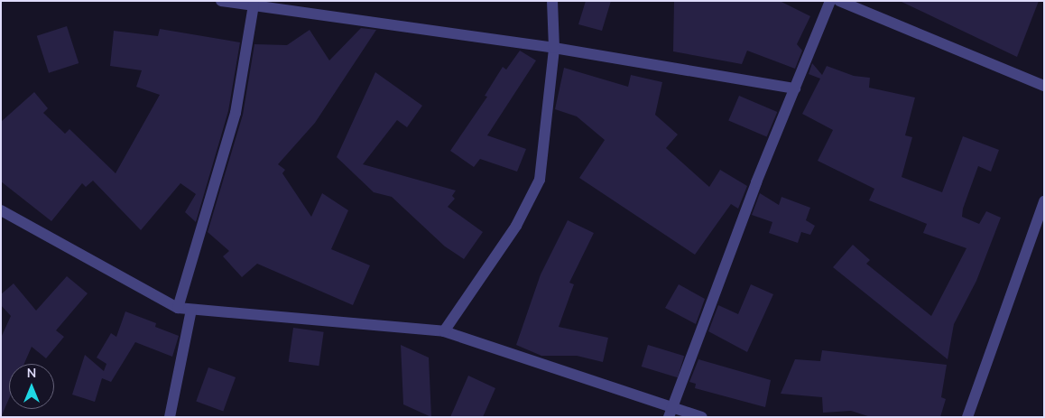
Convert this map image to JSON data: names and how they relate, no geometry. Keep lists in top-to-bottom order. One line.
{"north":"top"}
